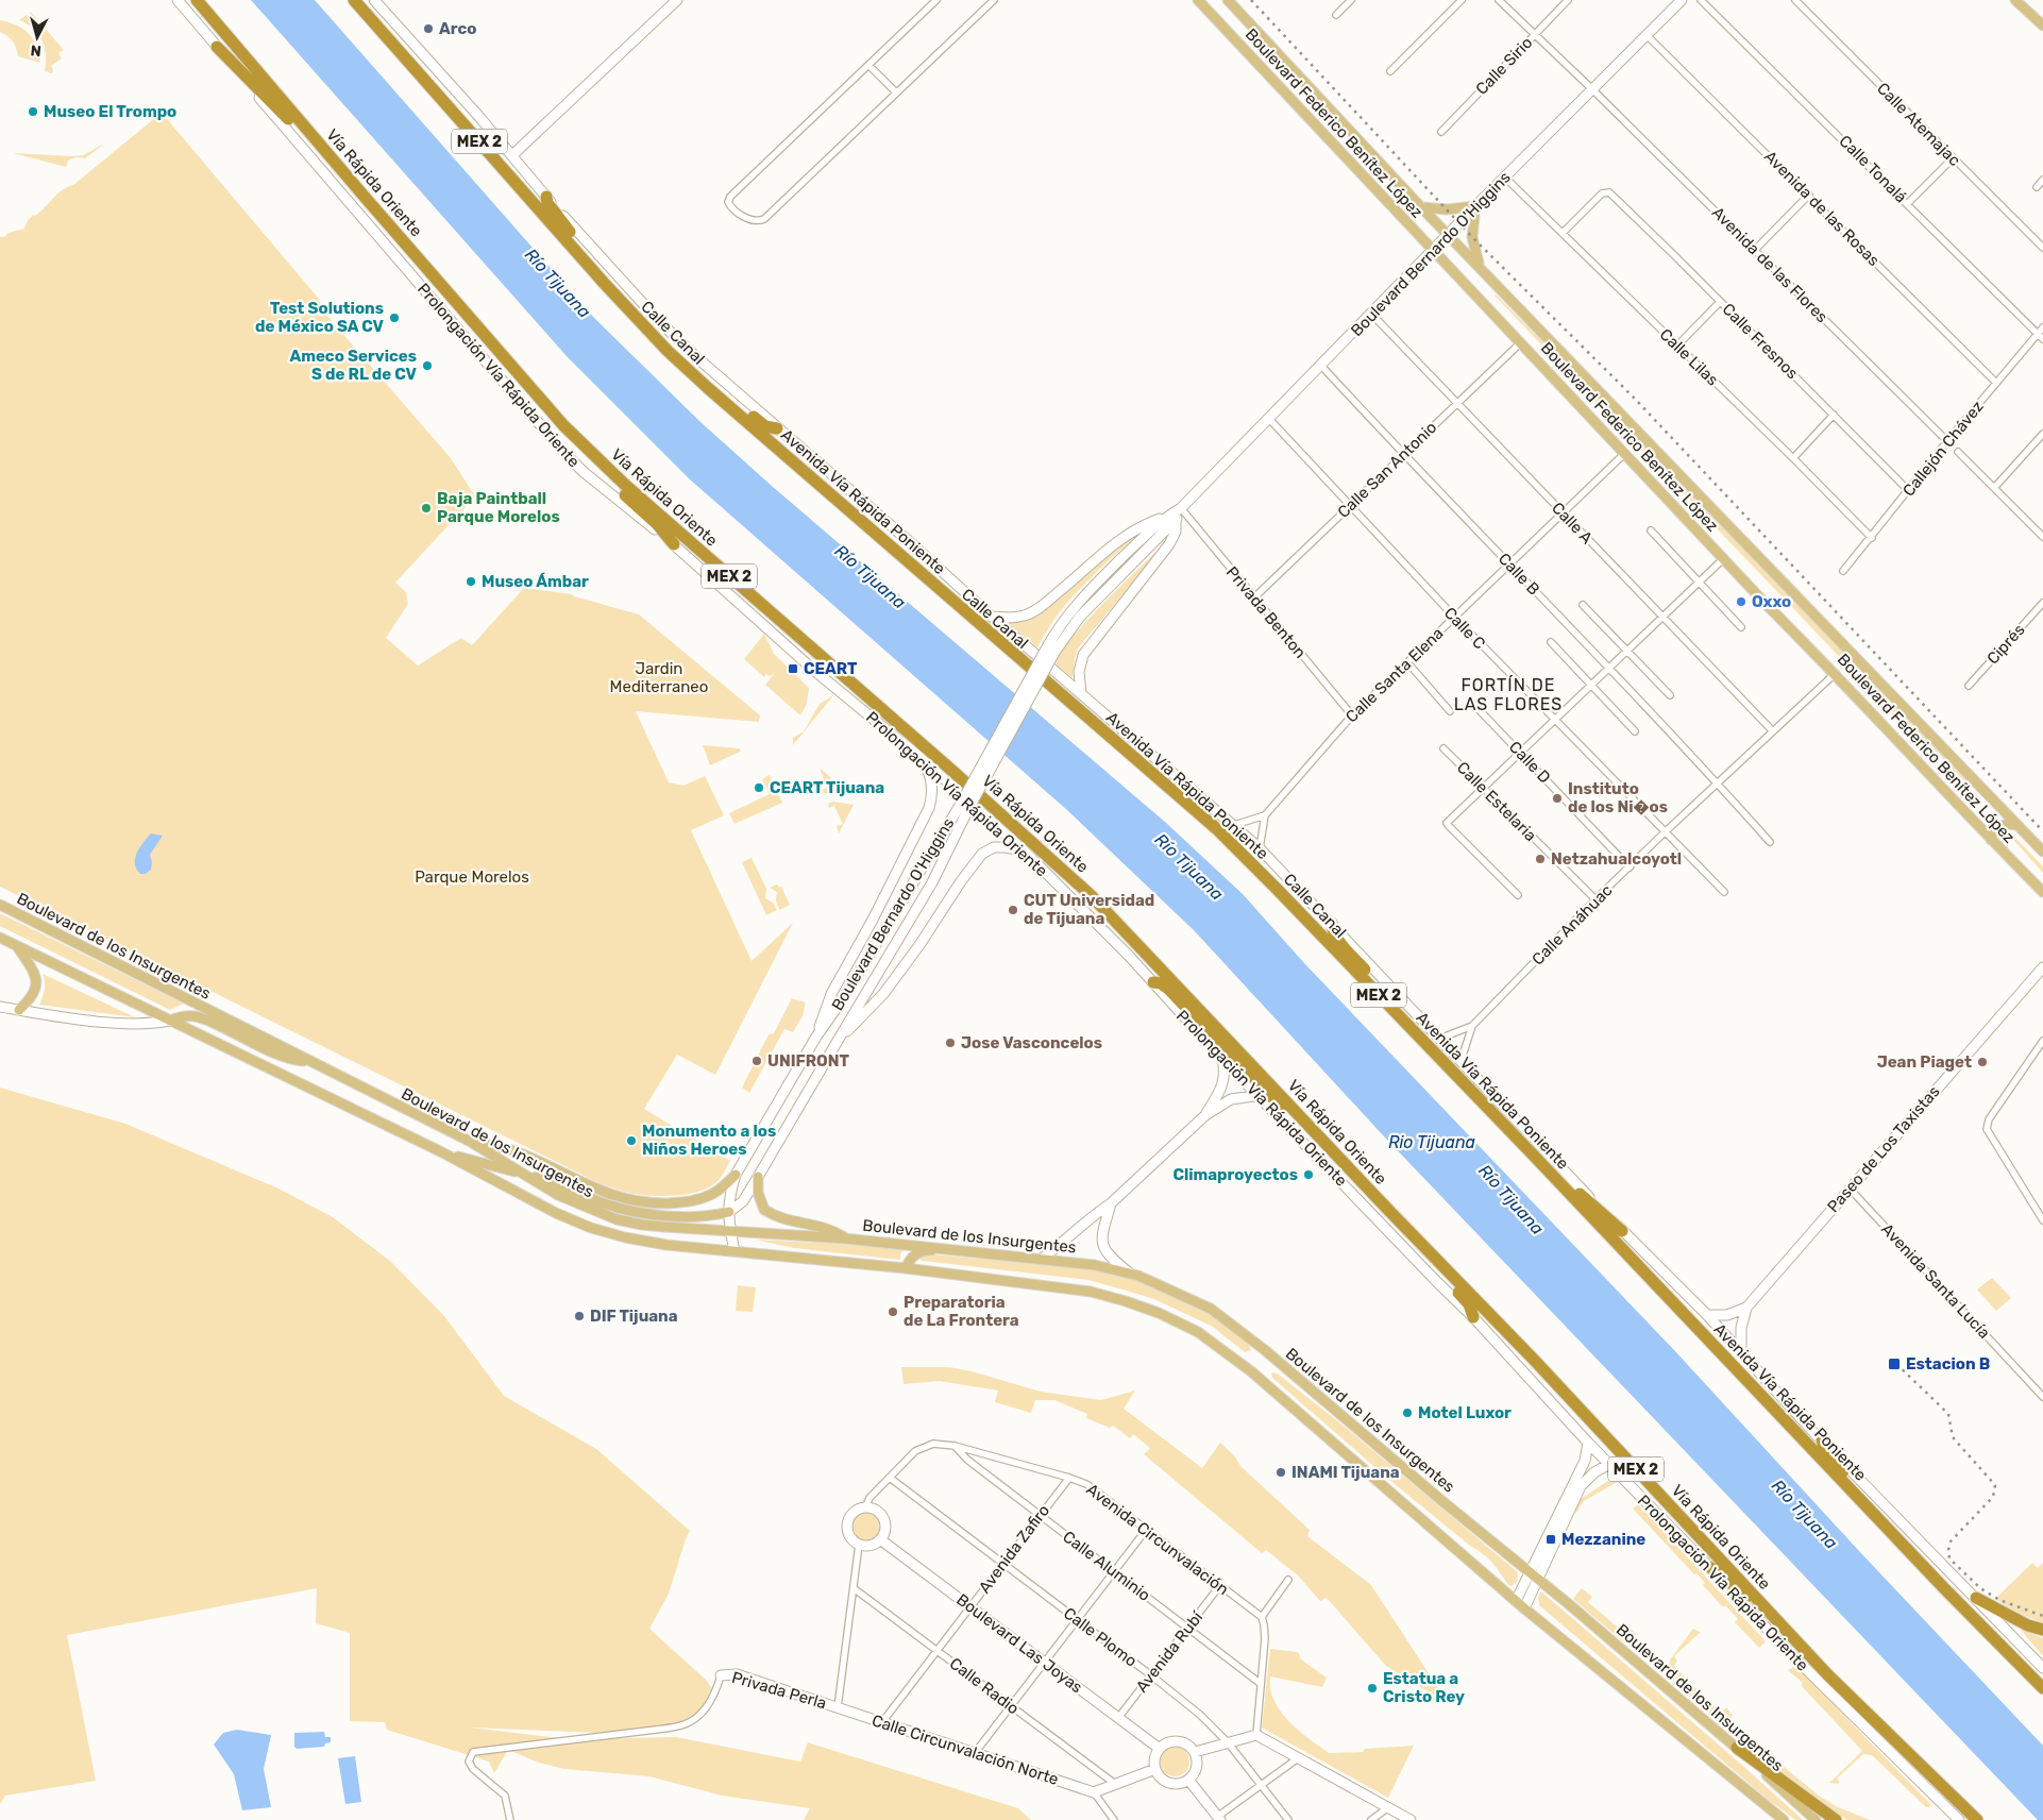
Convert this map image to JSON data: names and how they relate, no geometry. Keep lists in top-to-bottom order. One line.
{"streets":{"highway":["MEX 2","Vía Rápida Oriente","Avenida Vía Rápida Poniente"],"main road":["Boulevard Federico Benítez López","Boulevard Bernardo O'Higgins","Calle Canal","Prolongación Vía Rápida Oriente","Boulevard de los Insurgentes","Paseo de Los Taxistas","Boulevard Las Joyas","Privada Perla","Calle Circunvalación Norte"],"street":["Calle Sirio","Calle Atemajac","Calle Tonalá","Avenida de las Rosas","Avenida de las Flores","Calle Fresnos","Calle Lilas","Callejón Chávez","Calle San Antonio","Calle A","Calle B","Privada Benton","Calle C","Ciprés","Calle Santa Elena","Calle D","Calle Estelaria","Calle Anáhuac","Avenida Santa Lucía","Avenida Circunvalación","Avenida Zafiro","Calle Aluminio","Calle Plomo","Avenida Rubí","Calle Radio"]},"crossings":[["Calle Sirio","Avenida de las Flores"],["Boulevard Federico Benítez López","Boulevard Bernardo O'Higgins"],["Boulevard Federico Benítez López","Calle San Antonio"],["Boulevard Federico Benítez López","Calle Santa Elena"],["Boulevard Federico Benítez López","Calle Anáhuac"],["Calle Tonalá","Callejón Chávez"],["Avenida de las Rosas","Boulevard Bernardo O'Higgins"],["Avenida de las Rosas","Callejón Chávez"],["Boulevard Bernardo O'Higgins","Avenida de las Flores"],["Boulevard Bernardo O'Higgins","Calle Lilas"],["Boulevard Bernardo O'Higgins","Calle A"],["Boulevard Bernardo O'Higgins","Calle B"],["Boulevard Bernardo O'Higgins","Privada Benton"],["Boulevard Bernardo O'Higgins","Calle C"],["Boulevard Bernardo O'Higgins","Boulevard de los Insurgentes"],["Avenida de las Flores","Callejón Chávez"],["Calle Canal","Avenida Vía Rápida Poniente"],["Calle Canal","Calle Anáhuac"],["Calle Fresnos","Calle Lilas"],["Calle Fresnos","Callejón Chávez"],["Calle Lilas","Callejón Chávez"],["Calle San Antonio","Calle A"],["Calle San Antonio","Calle B"],["Calle San Antonio","Privada Benton"],["Calle San Antonio","Calle C"],["Avenida Vía Rápida Poniente","Paseo de Los Taxistas"],["Calle A","Calle Santa Elena"],["Calle A","Calle Anáhuac"],["Calle B","Calle Santa Elena"],["Calle B","Calle Anáhuac"],["Privada Benton","Calle Santa Elena"],["Calle C","Calle Santa Elena"],["Calle C","Calle Anáhuac"],["Calle D","Calle Anáhuac"],["Calle Estelaria","Calle Anáhuac"],["Paseo de Los Taxistas","Avenida Santa Lucía"],["Avenida Circunvalación","Avenida Zafiro"],["Avenida Circunvalación","Calle Aluminio"],["Avenida Circunvalación","Calle Plomo"],["Avenida Circunvalación","Boulevard Las Joyas"],["Avenida Circunvalación","Avenida Rubí"],["Avenida Zafiro","Calle Aluminio"],["Avenida Zafiro","Calle Plomo"],["Avenida Zafiro","Boulevard Las Joyas"],["Avenida Zafiro","Calle Radio"],["Avenida Zafiro","Calle Circunvalación Norte"],["Calle Aluminio","Avenida Rubí"],["Calle Plomo","Avenida Rubí"],["Boulevard Las Joyas","Avenida Rubí"],["Privada Perla","Calle Circunvalación Norte"]],"districts":["FORTÍN DE LAS FLORES"],"water":["Río Tijuana","Rio Tijuana"],"parks":["Jardin Mediterraneo","Parque Morelos"],"places":{"other":["Arco","Museo El Trompo","Test Solutions de México SA CV","Ameco Services S de RL de CV","Baja Paintball Parque Morelos","Museo Ámbar","Oxxo","CEART Tijuana","Instituto de los Ni�os","Netzahualcoyotl","CUT Universidad de Tijuana","Jose Vasconcelos","UNIFRONT","Jean Piaget","Monumento a los Niños Heroes","Climaproyectos","Preparatoria de La Frontera","DIF Tijuana","Motel Luxor","INAMI Tijuana","Estatua a Cristo Rey"],"transit":["CEART","Estacion B","Mezzanine"]},"north":"bottom"}
